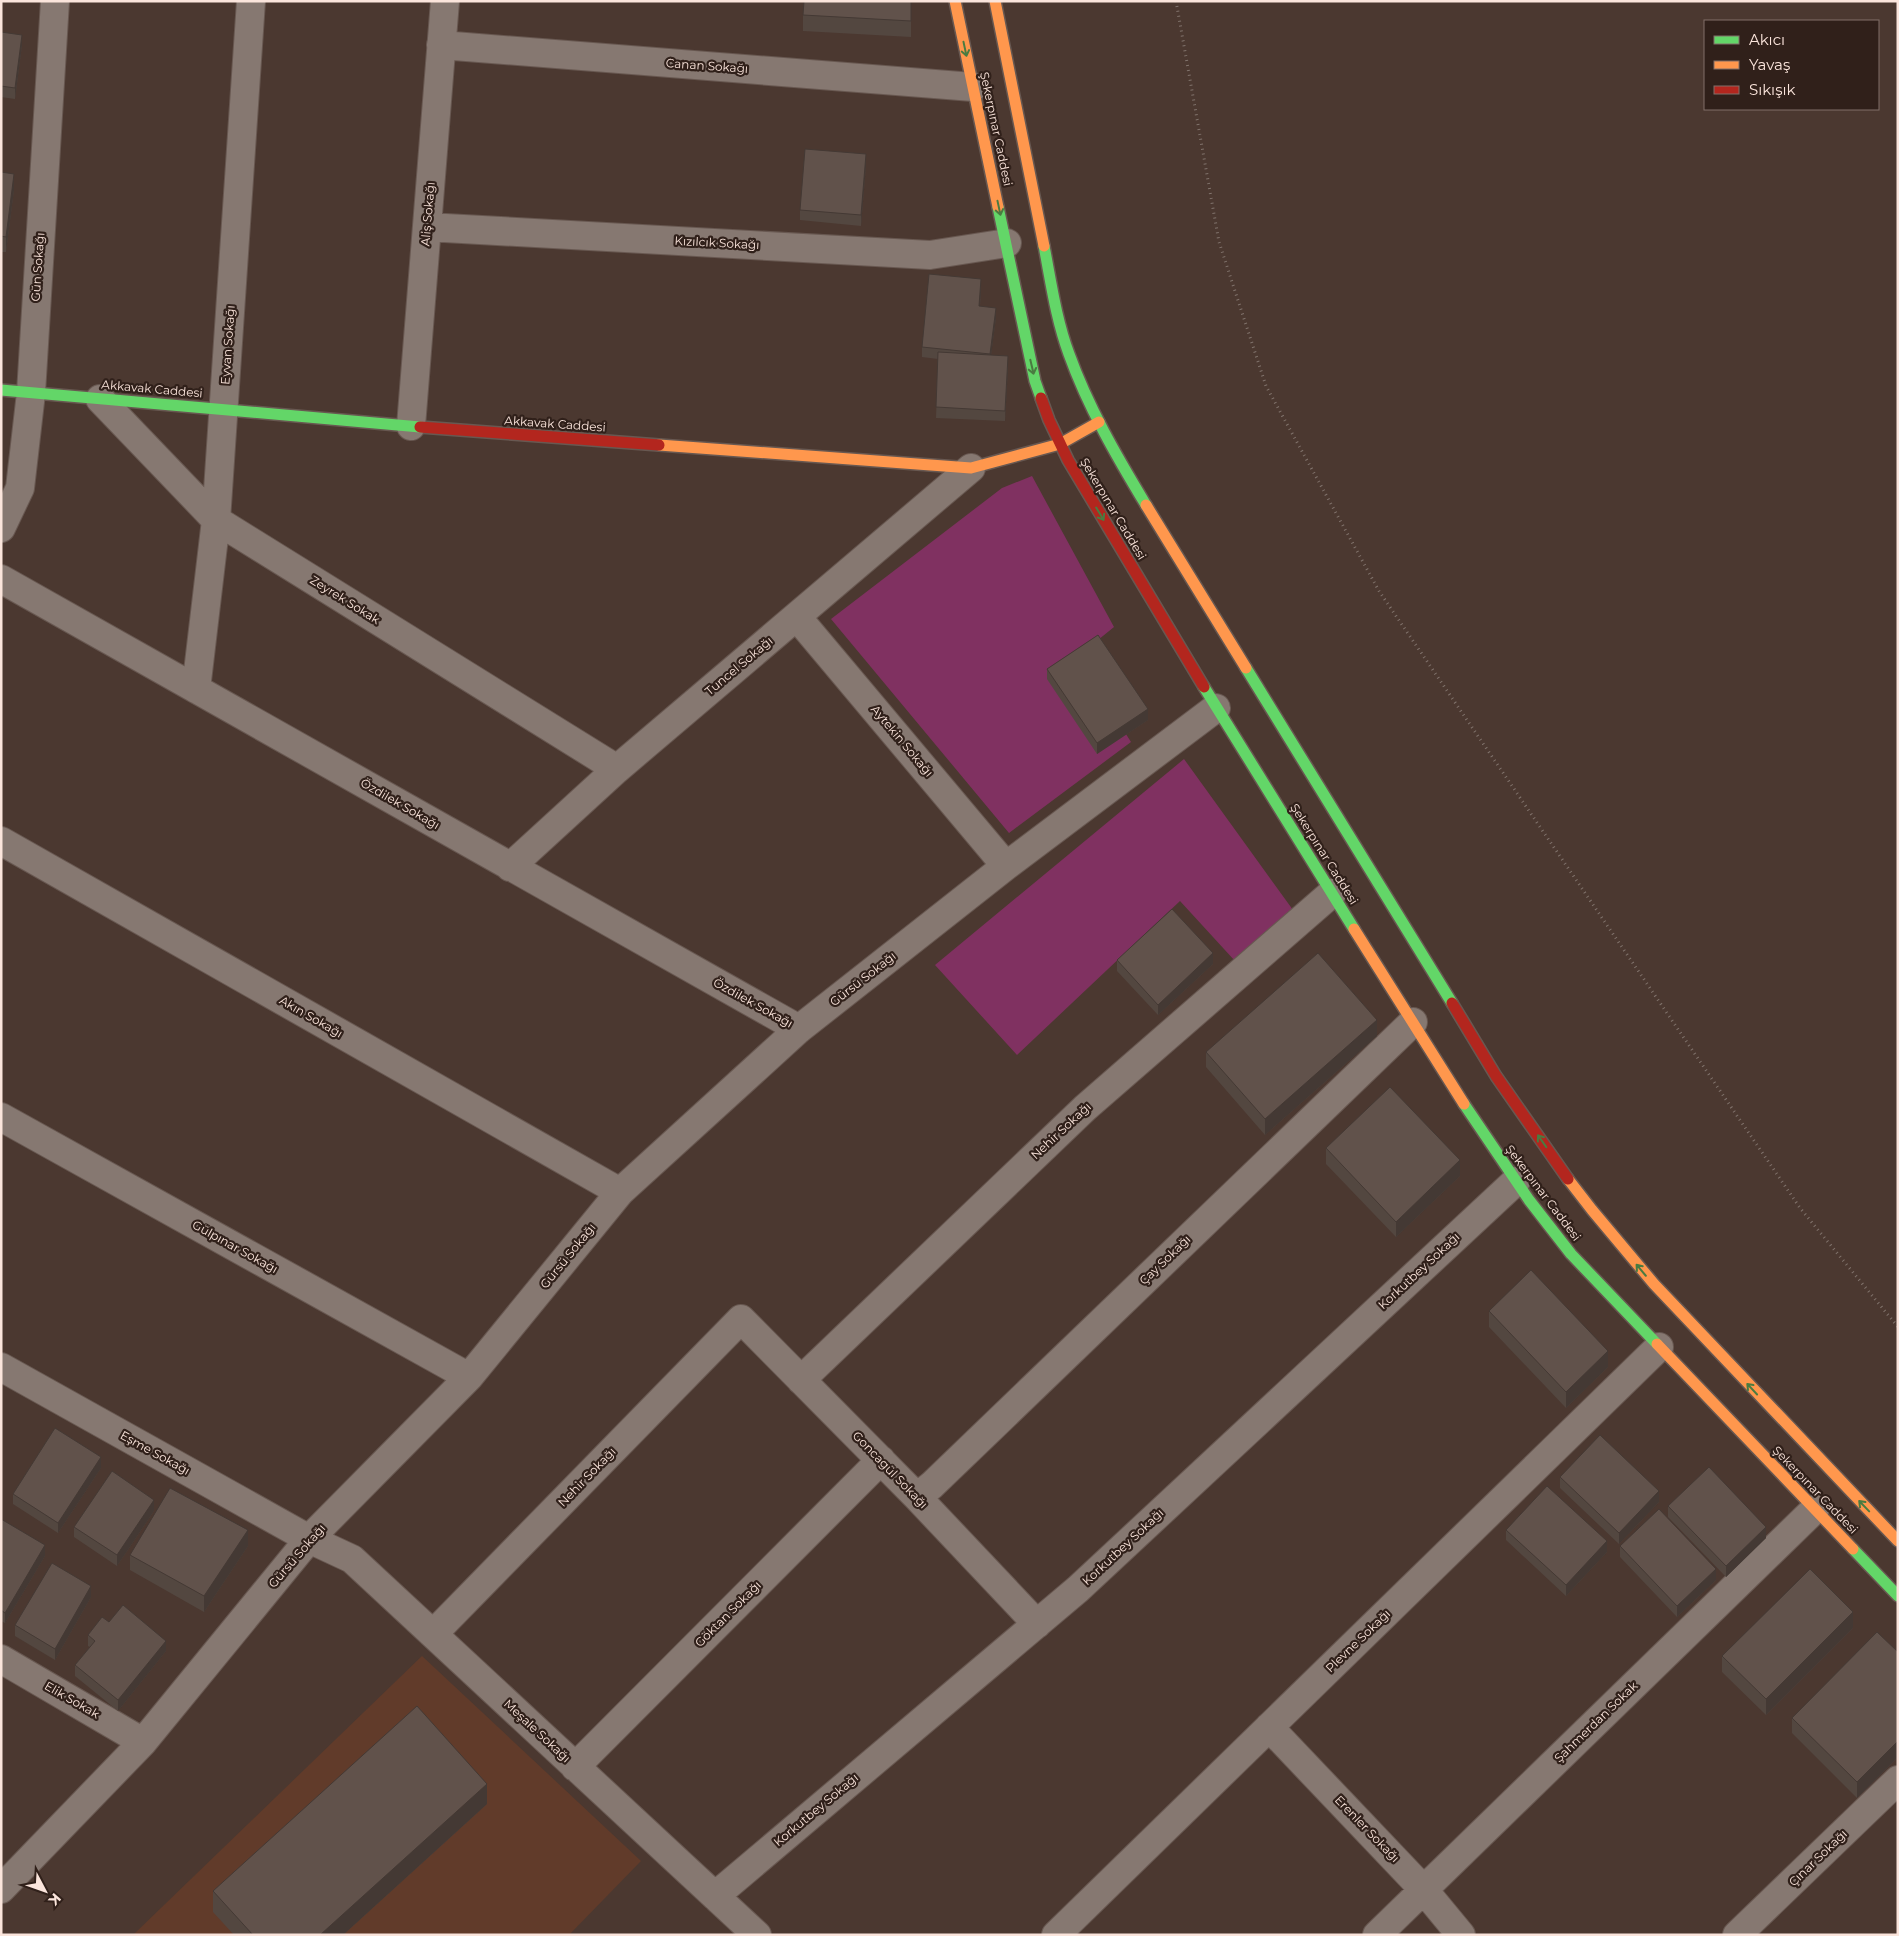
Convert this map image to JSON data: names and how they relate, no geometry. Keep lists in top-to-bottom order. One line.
{"streets":{"main road":["Şekerpınar Caddesi","Akkavak Caddesi"],"street":["Canan Sokağı","Aliş Sokağı","Kızılcık Sokağı","Gün Sokağı","Eyvan Sokağı","Zeyrek Sokak","Tuncel Sokağı","Aytekin Sokağı","Özdilek Sokağı","Gürsü Sokağı","Akın Sokağı","Nehir Sokağı","Gülpınar Sokağı","Çay Sokağı","Korkutbey Sokağı","Eşme Sokağı","Goncagül Sokağı","Göktan Sokağı","Plevne Sokağı","Elik Sokak","Şahmerdan Sokak","Meşale Sokağı","Erenler Sokağı","Çınar Sokağı"]},"crossings":[["Canan Sokağı","Şekerpınar Caddesi"],["Canan Sokağı","Aliş Sokağı"],["Şekerpınar Caddesi","Kızılcık Sokağı"],["Şekerpınar Caddesi","Akkavak Caddesi"],["Şekerpınar Caddesi","Gürsü Sokağı"],["Şekerpınar Caddesi","Nehir Sokağı"],["Şekerpınar Caddesi","Çay Sokağı"],["Şekerpınar Caddesi","Korkutbey Sokağı"],["Şekerpınar Caddesi","Plevne Sokağı"],["Şekerpınar Caddesi","Şahmerdan Sokak"],["Aliş Sokağı","Kızılcık Sokağı"],["Aliş Sokağı","Akkavak Caddesi"],["Gün Sokağı","Akkavak Caddesi"],["Eyvan Sokağı","Akkavak Caddesi"],["Eyvan Sokağı","Zeyrek Sokak"],["Eyvan Sokağı","Özdilek Sokağı"],["Akkavak Caddesi","Zeyrek Sokak"],["Akkavak Caddesi","Tuncel Sokağı"],["Zeyrek Sokak","Tuncel Sokağı"],["Tuncel Sokağı","Aytekin Sokağı"],["Tuncel Sokağı","Özdilek Sokağı"],["Aytekin Sokağı","Gürsü Sokağı"],["Özdilek Sokağı","Gürsü Sokağı"],["Gürsü Sokağı","Akın Sokağı"],["Gürsü Sokağı","Gülpınar Sokağı"],["Gürsü Sokağı","Eşme Sokağı"],["Gürsü Sokağı","Elik Sokak"],["Gürsü Sokağı","Meşale Sokağı"],["Nehir Sokağı","Goncagül Sokağı"],["Nehir Sokağı","Meşale Sokağı"],["Çay Sokağı","Goncagül Sokağı"],["Korkutbey Sokağı","Goncagül Sokağı"],["Korkutbey Sokağı","Meşale Sokağı"],["Eşme Sokağı","Meşale Sokağı"],["Goncagül Sokağı","Göktan Sokağı"],["Göktan Sokağı","Meşale Sokağı"],["Plevne Sokağı","Erenler Sokağı"],["Şahmerdan Sokak","Erenler Sokağı"]],"legend":["Akıcı","Yavaş","Sıkışık"],"north":"bottom right"}
